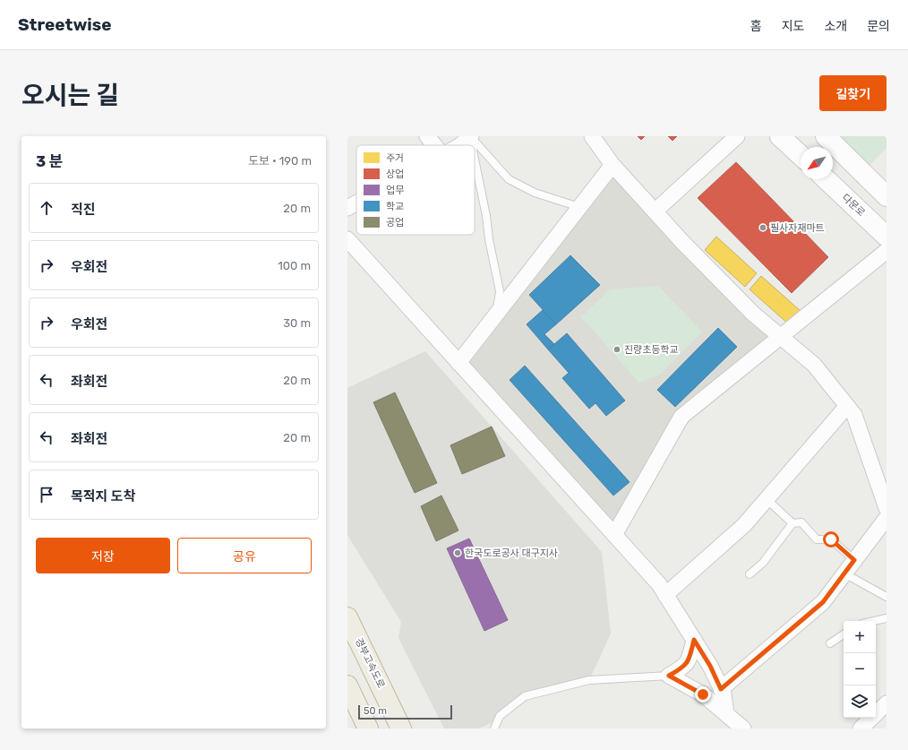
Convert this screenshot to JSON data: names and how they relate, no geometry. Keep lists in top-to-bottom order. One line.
{"streets":{"highway":["경부고속도로"],"main road":["다문로"]},"places":["필사자재마트","진량초등학교","한국도로공사 대구지사"],"legend":["주거","상업","업무","학교","공업"],"scale_bar":"50 m","north":"bottom left","page":{"header":"Streetwise","nav":["홈","지도","소개","문의"],"title":"오시는 길","buttons":["길찾기",["저장","공유"]],"heading":["3 분","도보 · 190 m"],"list":[["직진","20 m"],["우회전","100 m"],["우회전","30 m"],["좌회전","20 m"],["좌회전","20 m"],"목적지 도착"],"map_buttons":["+","−"],"scale":"50 m"}}
